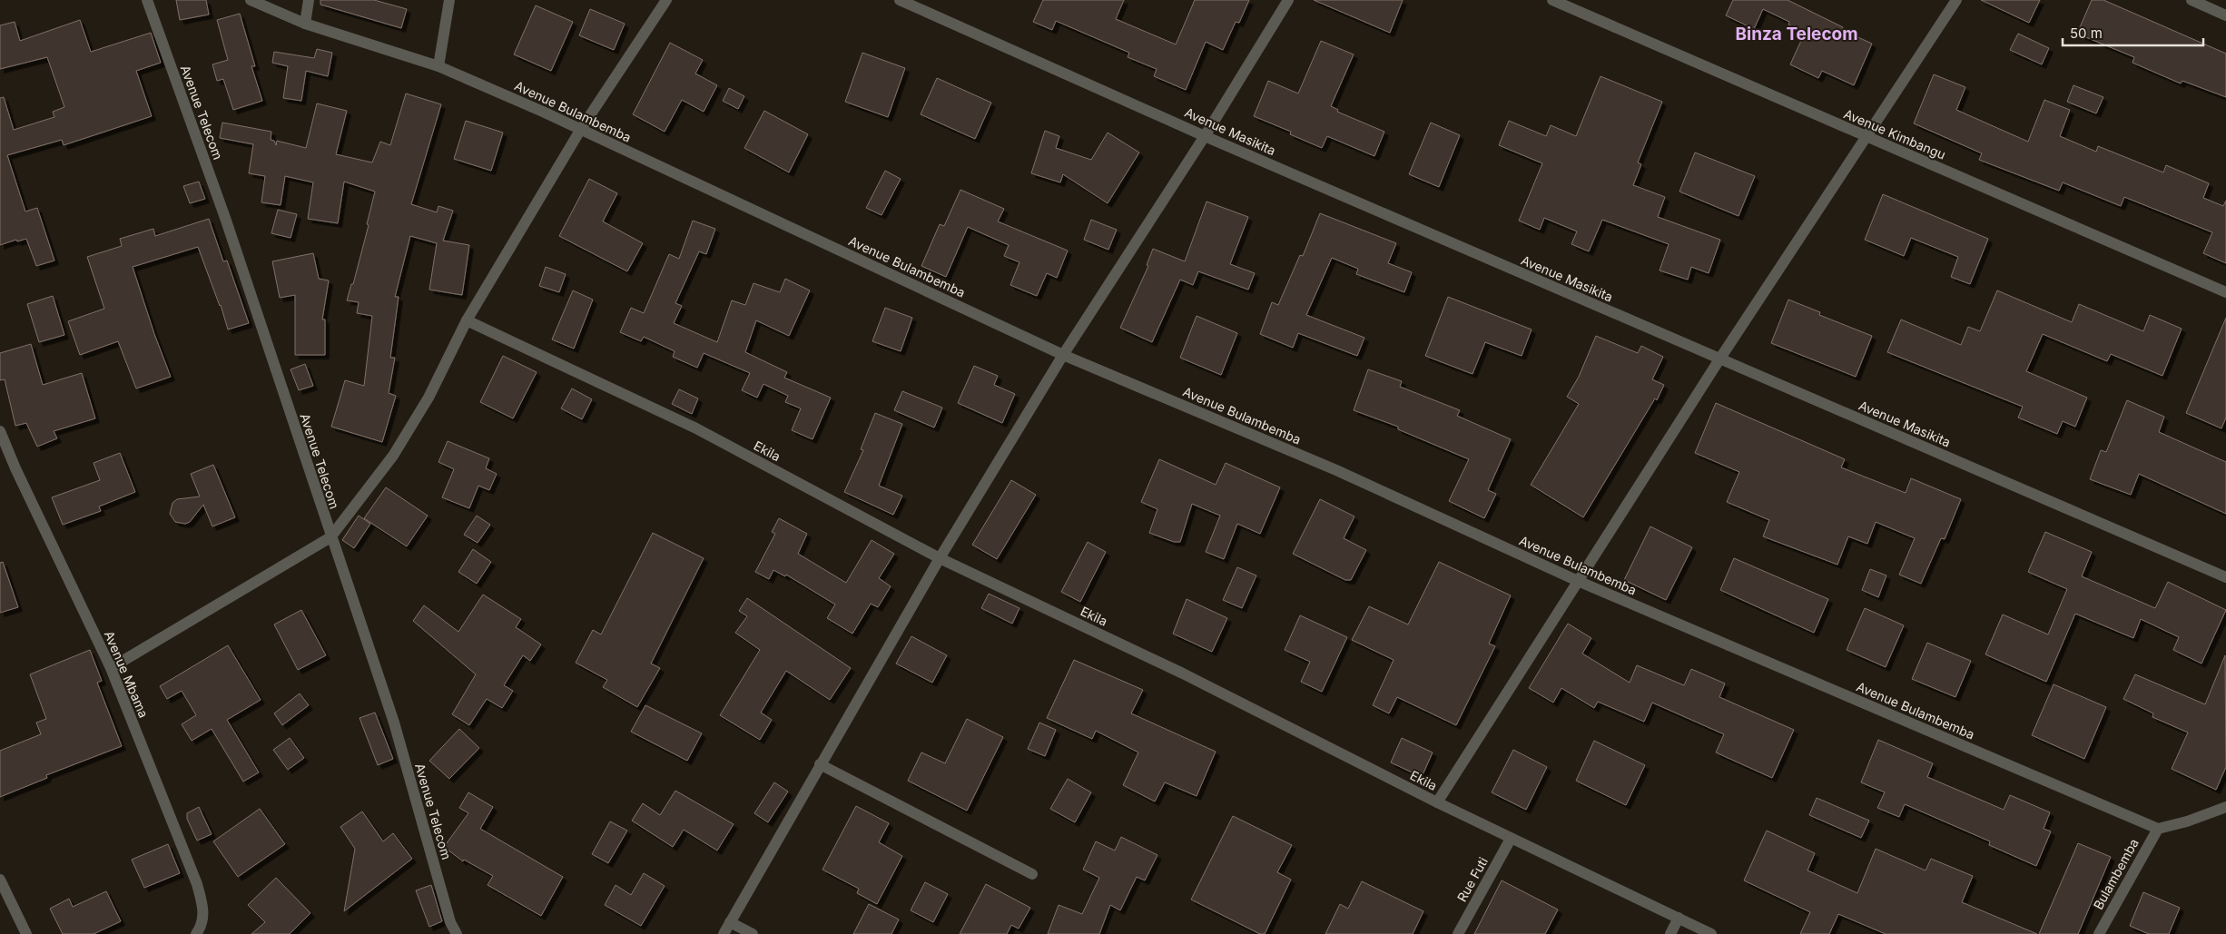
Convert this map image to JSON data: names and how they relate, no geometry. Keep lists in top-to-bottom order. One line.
{"streets":{"street":["Avenue Bulambemba","Avenue Telecom","Avenue Masikita","Avenue Kimbangu","Ekila","Avenue Mbama","Bulambemba","Rue Futi"]},"crossings":[["Avenue Bulambemba","Bulambemba"],["Ekila","Rue Futi"]],"districts":["Binza Telecom"],"scale_bar":"50 m"}
